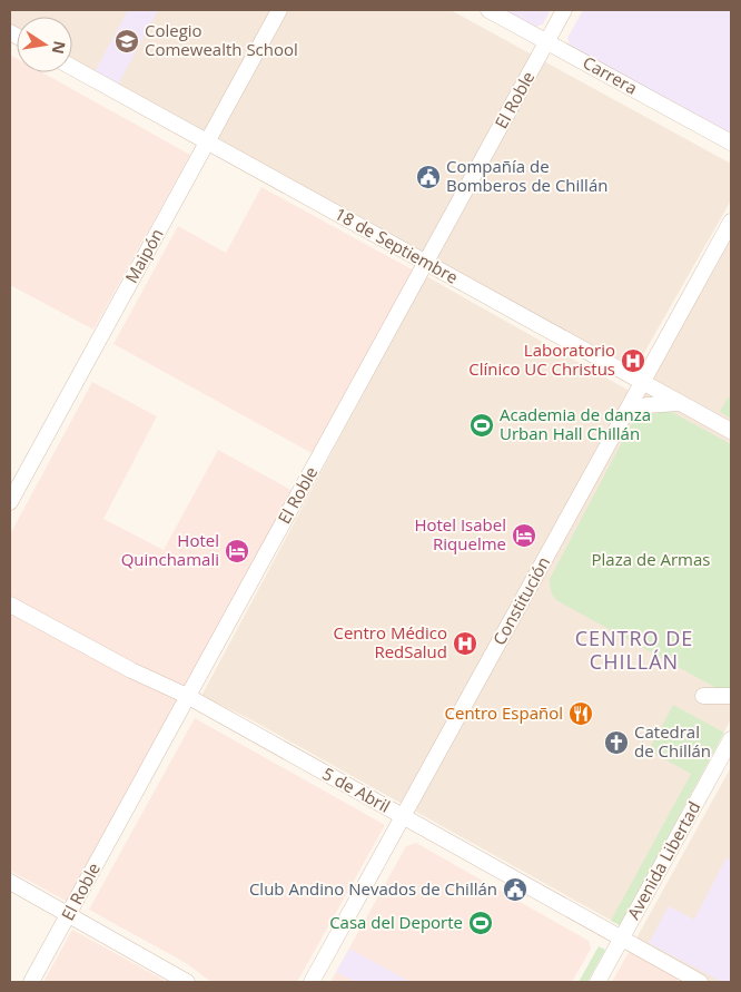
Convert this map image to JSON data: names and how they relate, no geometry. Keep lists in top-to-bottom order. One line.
{"streets":{"street":["Carrera","El Roble","18 de Septiembre","Maipón","Constitución","5 de Abril","Avenida Libertad"]},"crossings":[["Carrera","El Roble"],["El Roble","18 de Septiembre"],["El Roble","5 de Abril"],["18 de Septiembre","Maipón"],["18 de Septiembre","Constitución"],["Constitución","5 de Abril"],["5 de Abril","Avenida Libertad"]],"districts":["CENTRO DE CHILLÁN"],"parks":["Plaza de Armas"],"places":{"school or university":["Colegio Comewealth School"],"public building":["Compañía de Bomberos de Chillán","Club Andino Nevados de Chillán"],"hospital":["Laboratorio Clínico UC Christus","Centro Médico RedSalud"],"sports":["Academia de danza Urban Hall Chillán","Casa del Deporte"],"hotel":["Hotel Isabel Riquelme","Hotel Quinchamali"],"restaurant":["Centro Español"],"church":["Catedral de Chillán"]},"north":"right"}
